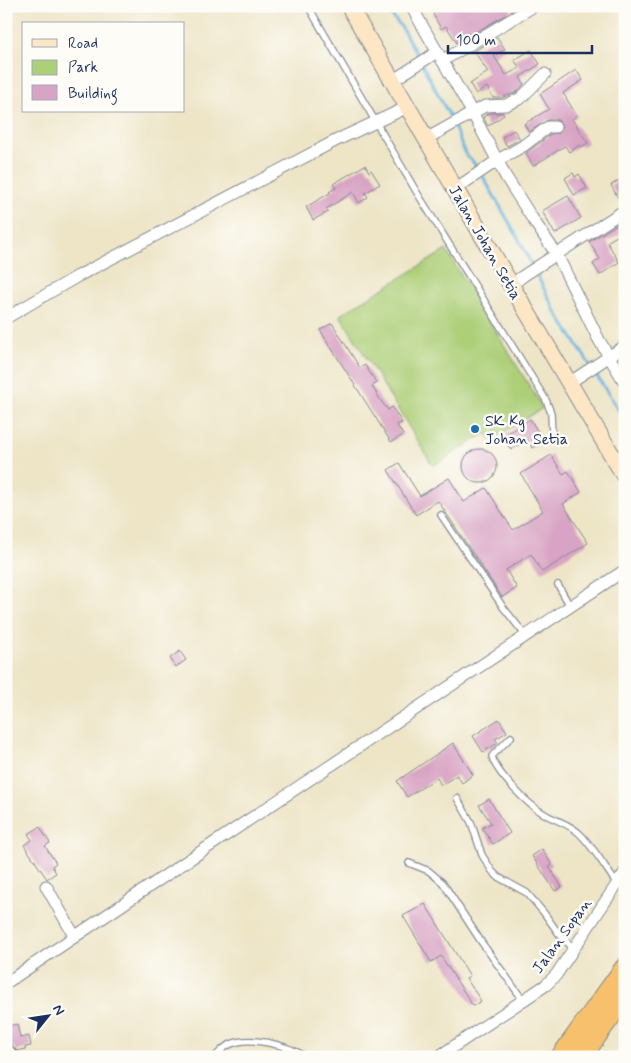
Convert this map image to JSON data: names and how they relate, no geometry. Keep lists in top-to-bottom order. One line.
{"streets":{"main road":["Jalan Johan Setia"],"street":["Jalan Sopan"]},"places":["SK Kg Johan Setia"],"legend":["Road","Park","Building"],"scale_bar":"100 m","north":"top right"}
